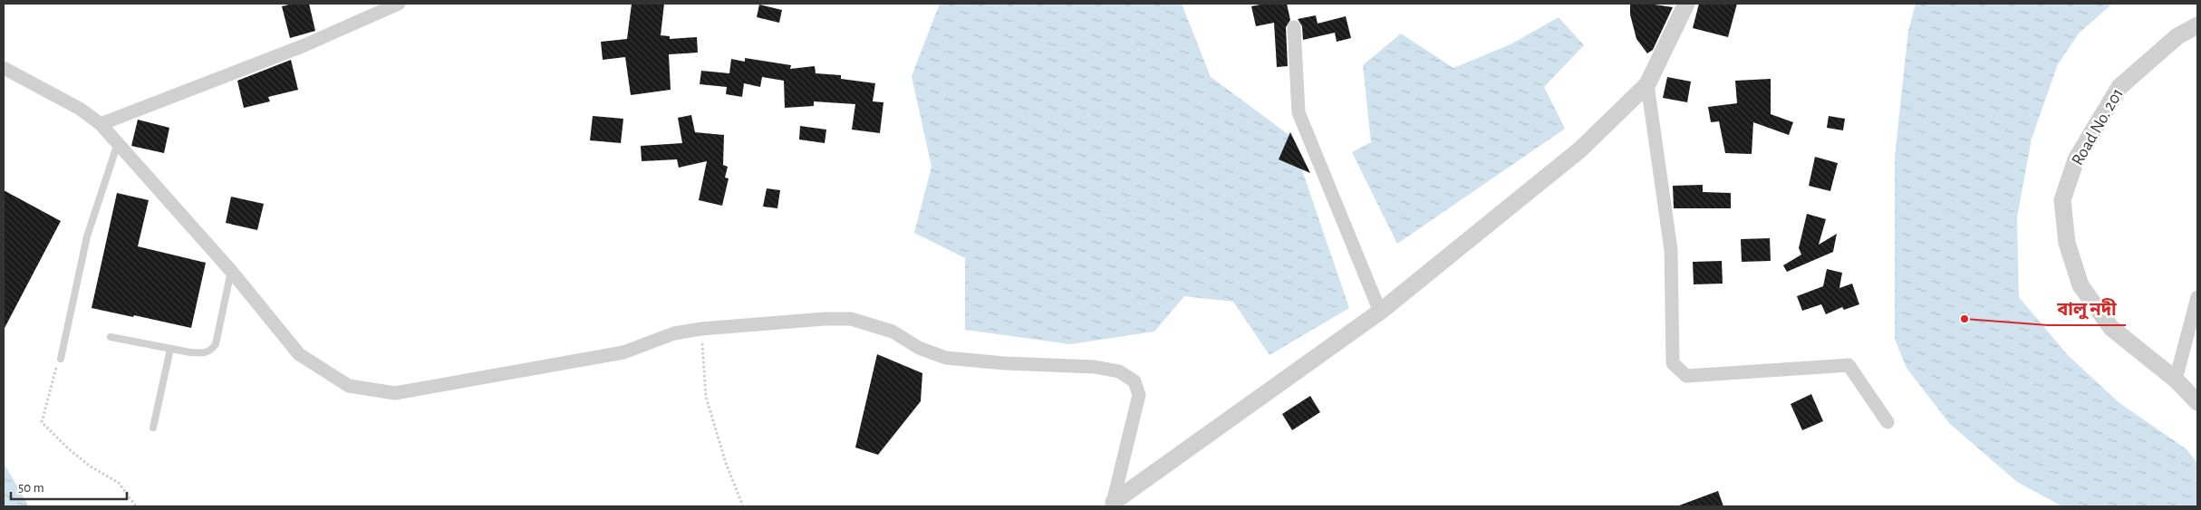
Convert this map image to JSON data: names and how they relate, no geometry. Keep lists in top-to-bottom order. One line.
{"streets":{"street":["Road No. 201"]},"places":["বালু নদী"],"scale_bar":"50 m"}
